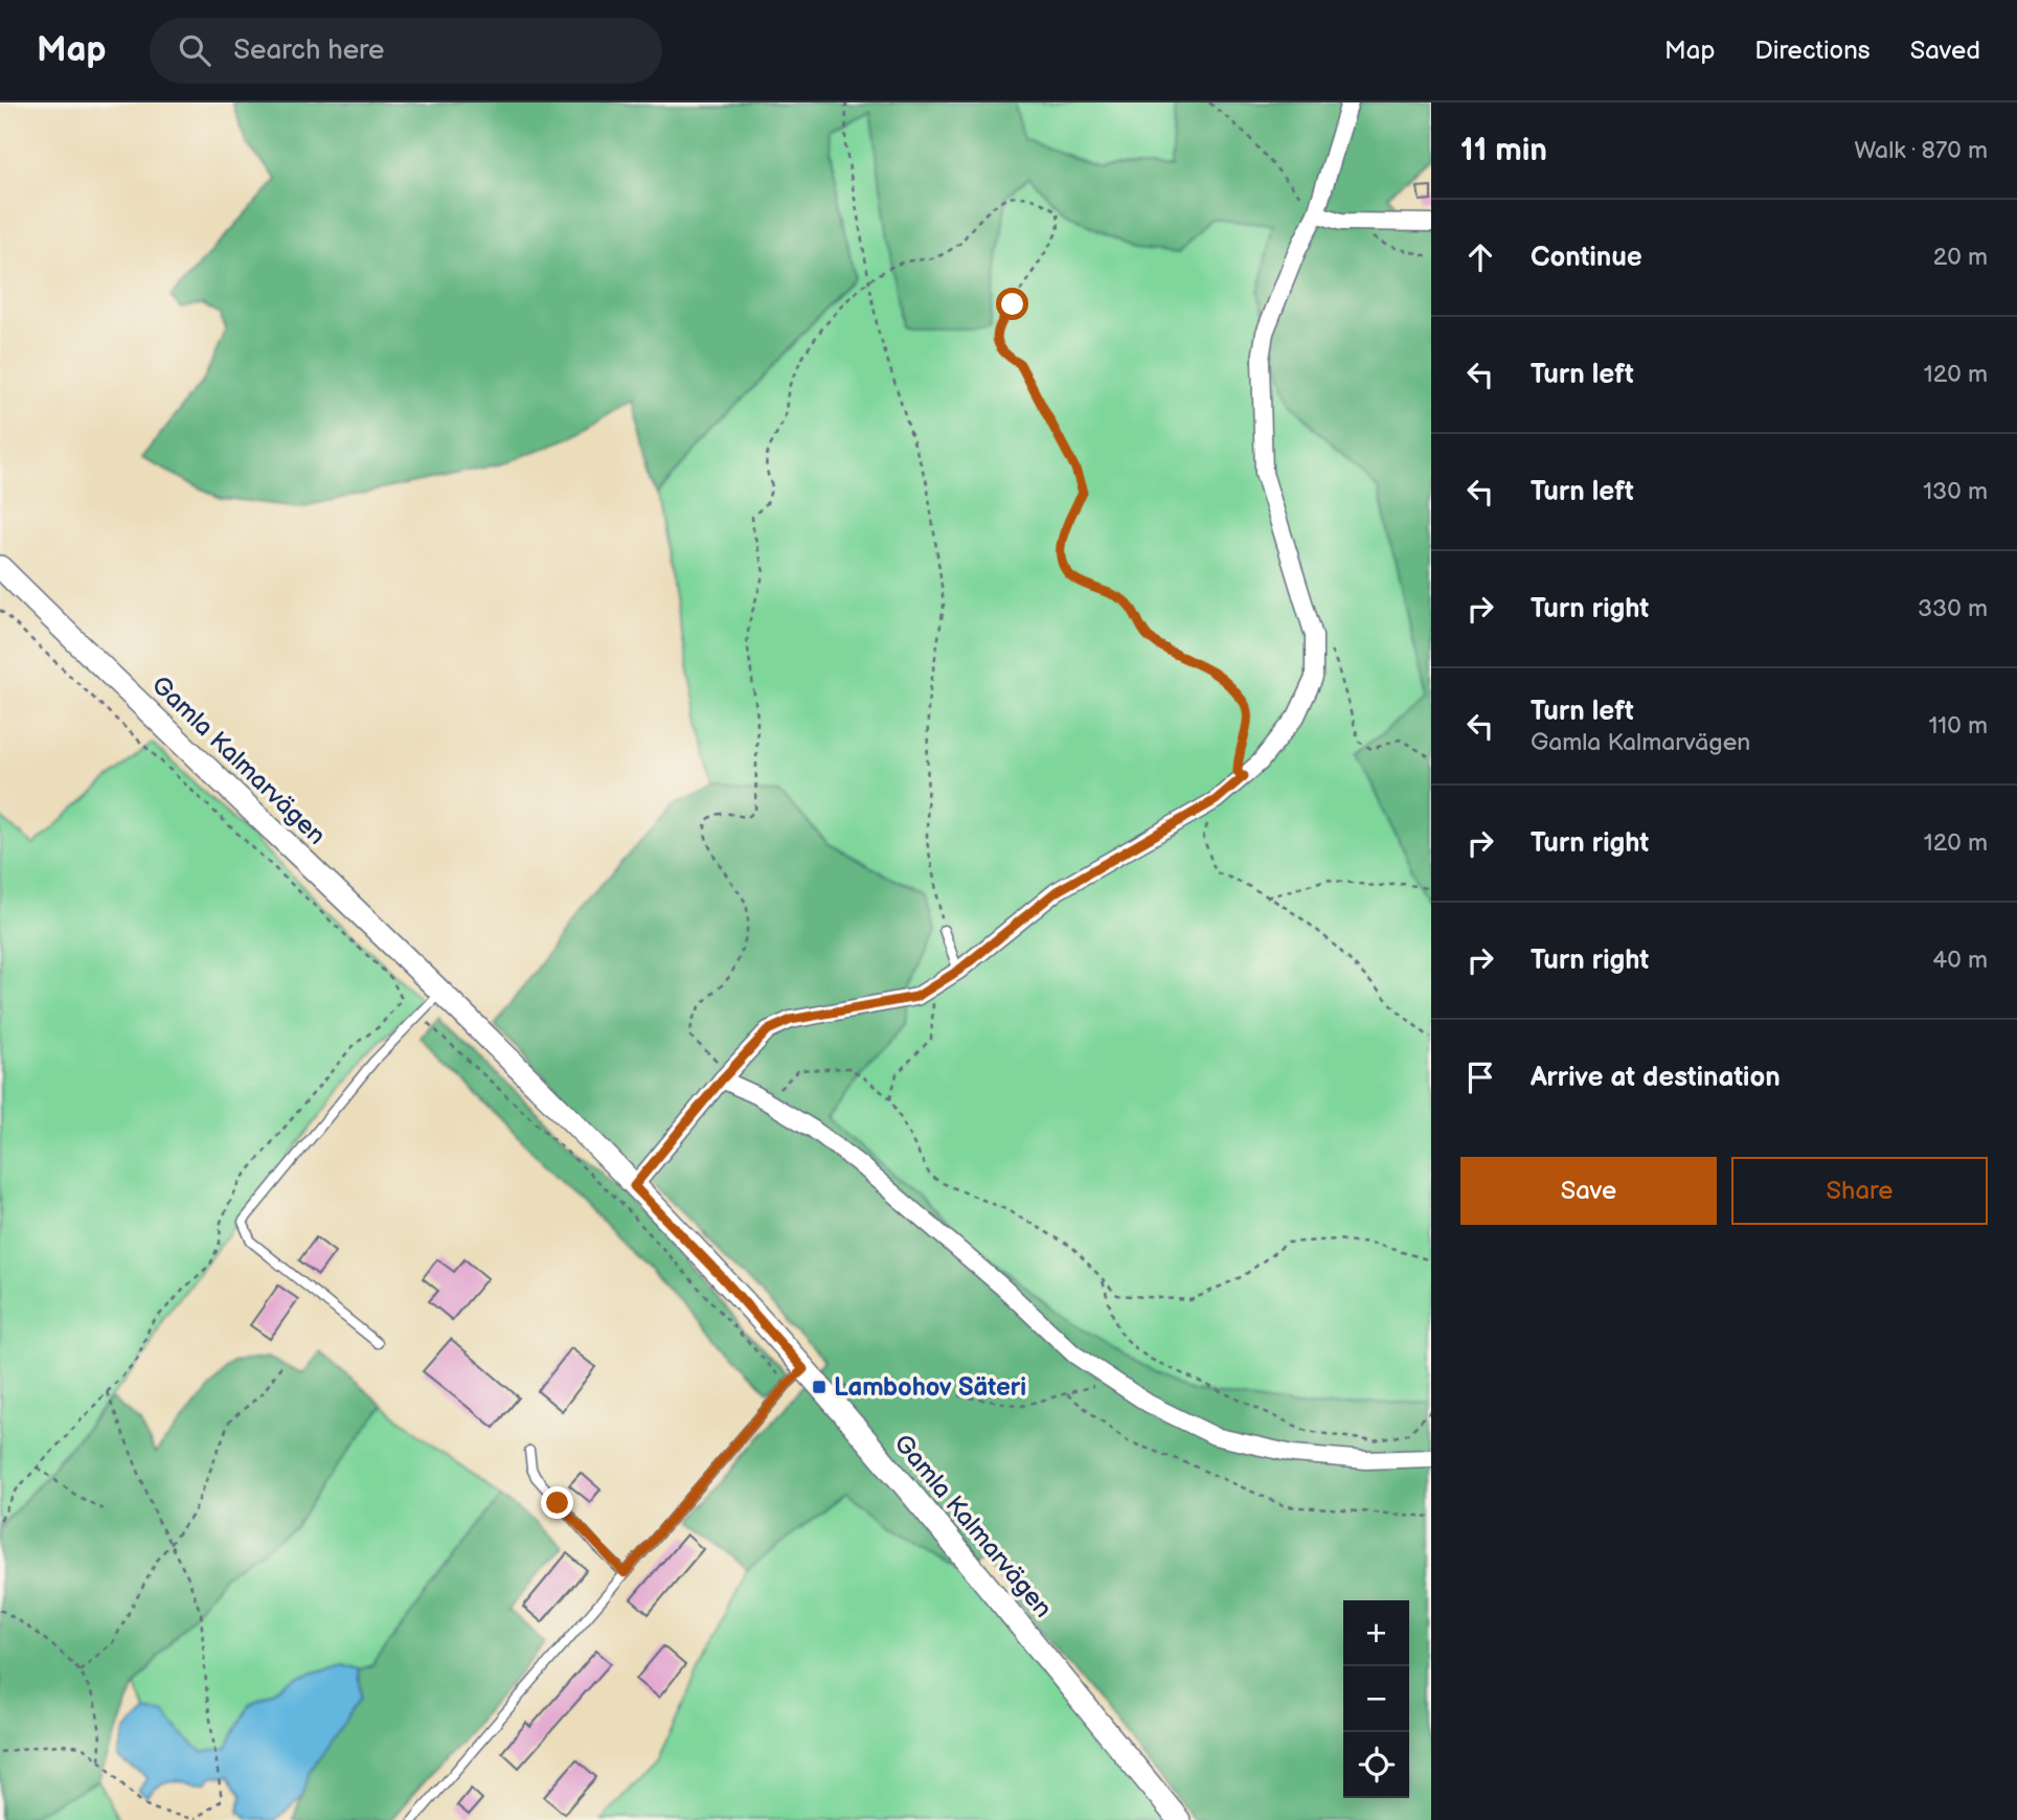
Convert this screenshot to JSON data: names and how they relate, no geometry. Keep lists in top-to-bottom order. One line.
{"streets":{"street":["Gamla Kalmarvägen"]},"places":{"transit":["Lambohov Säteri"]},"page":{"header":"Map","search":"Search here","nav":["Map","Directions","Saved"],"heading":["11 min","Walk · 870 m"],"list":[["Continue","20 m"],["Turn left","120 m"],["Turn left","130 m"],["Turn right","330 m"],["Turn left","Gamla Kalmarvägen","110 m"],["Turn right","120 m"],["Turn right","40 m"],"Arrive at destination"],"buttons":["Save","Share"],"map_buttons":["+","−"]}}
